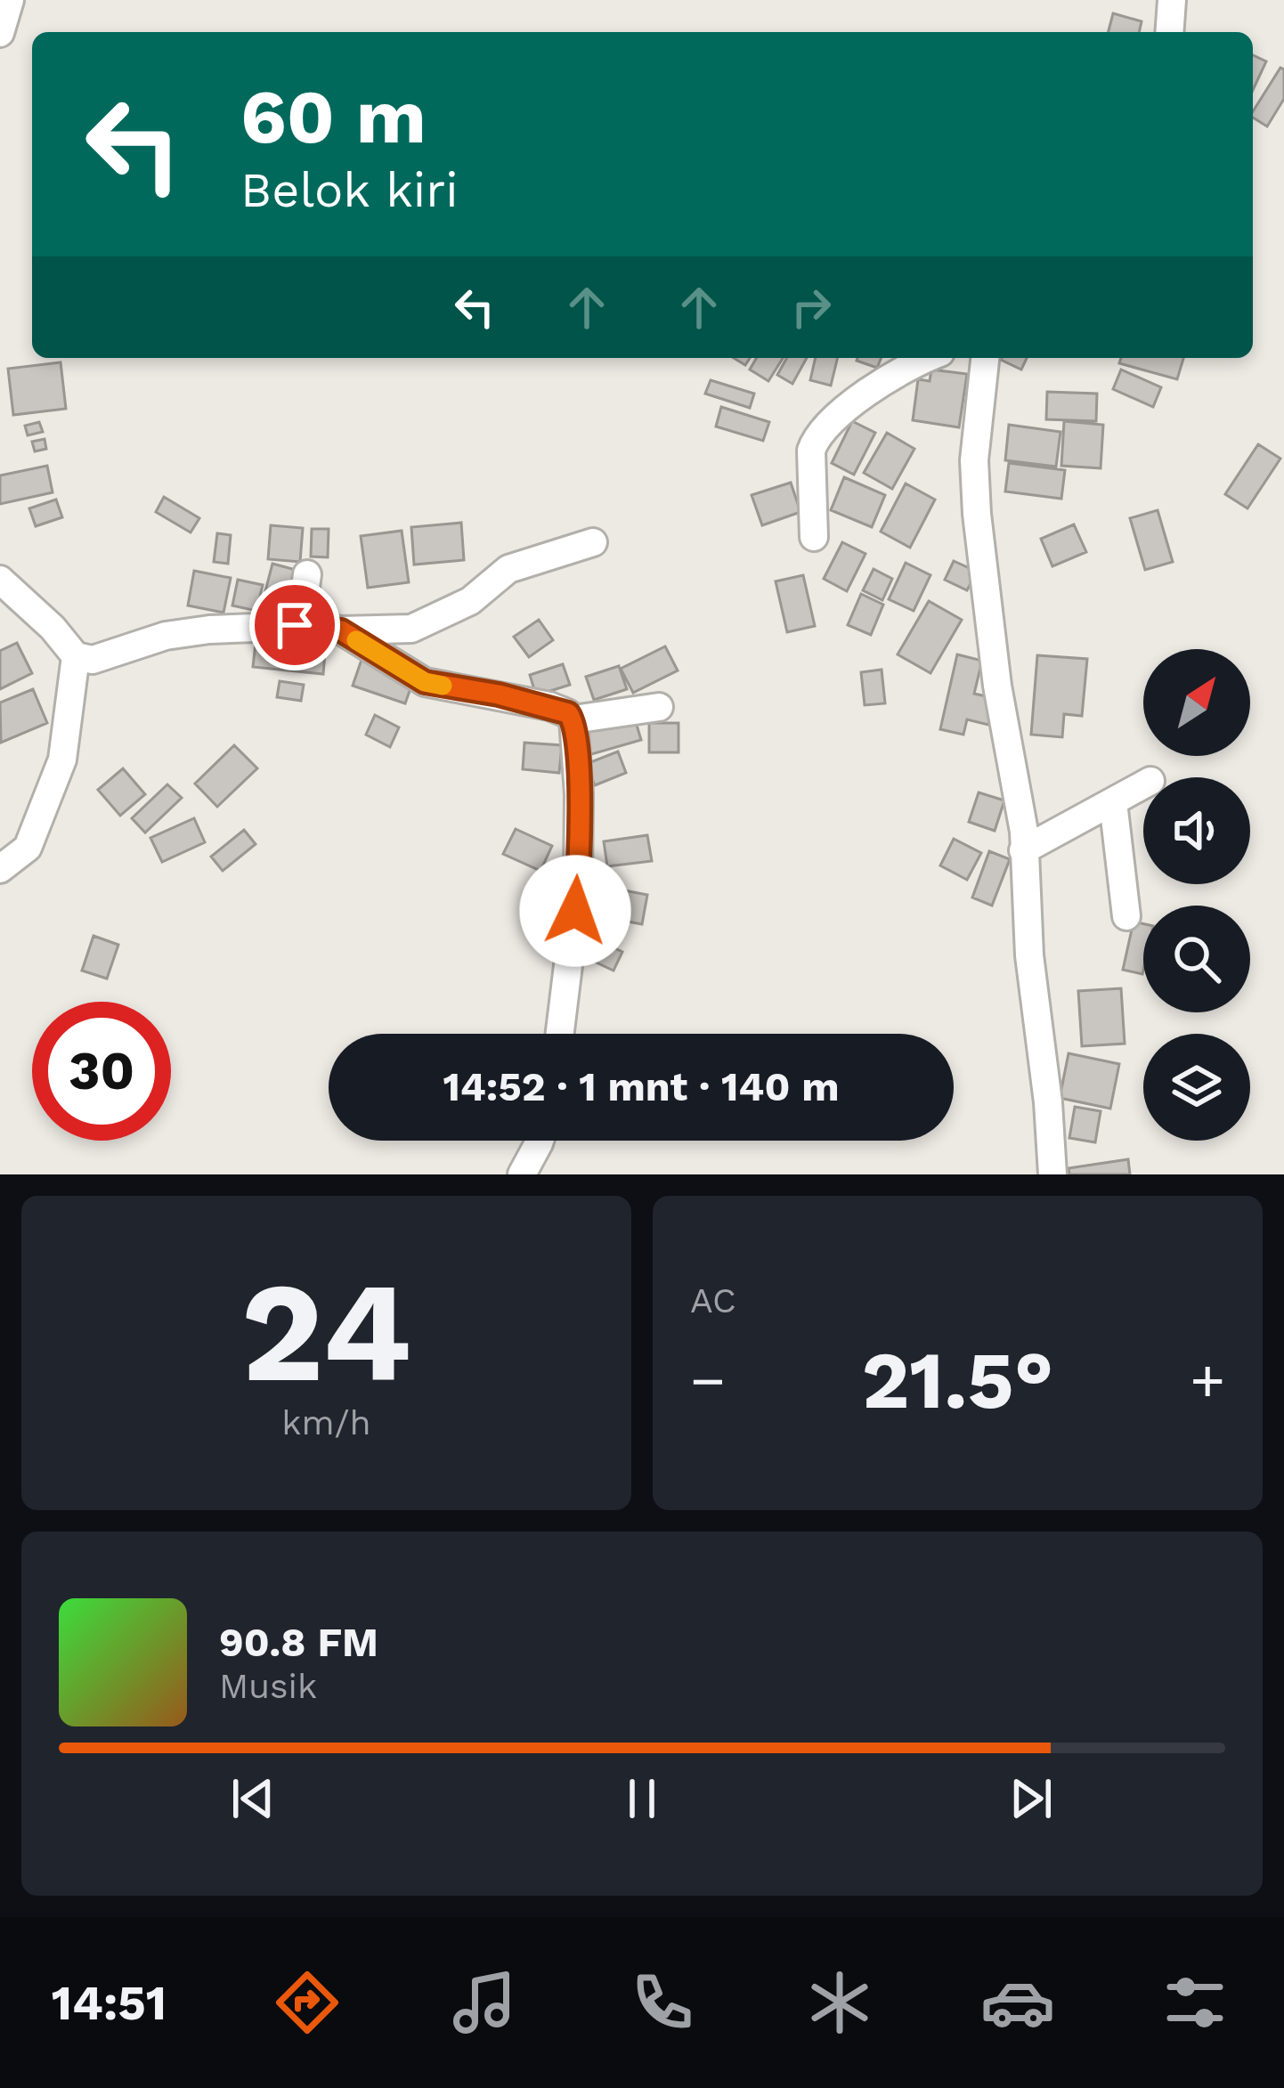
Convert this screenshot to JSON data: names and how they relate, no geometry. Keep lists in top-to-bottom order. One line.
{"north":"top right","page":{"turn":["60 m","Belok kiri"],"limit":"30","trip":"14:52 · 1 mnt · 140 m","tile":[["24","km/h"],"AC"],"heat":["−","21.5°","+"],"song":["90.8 FM","Musik"],"tabs":"14:51"}}
